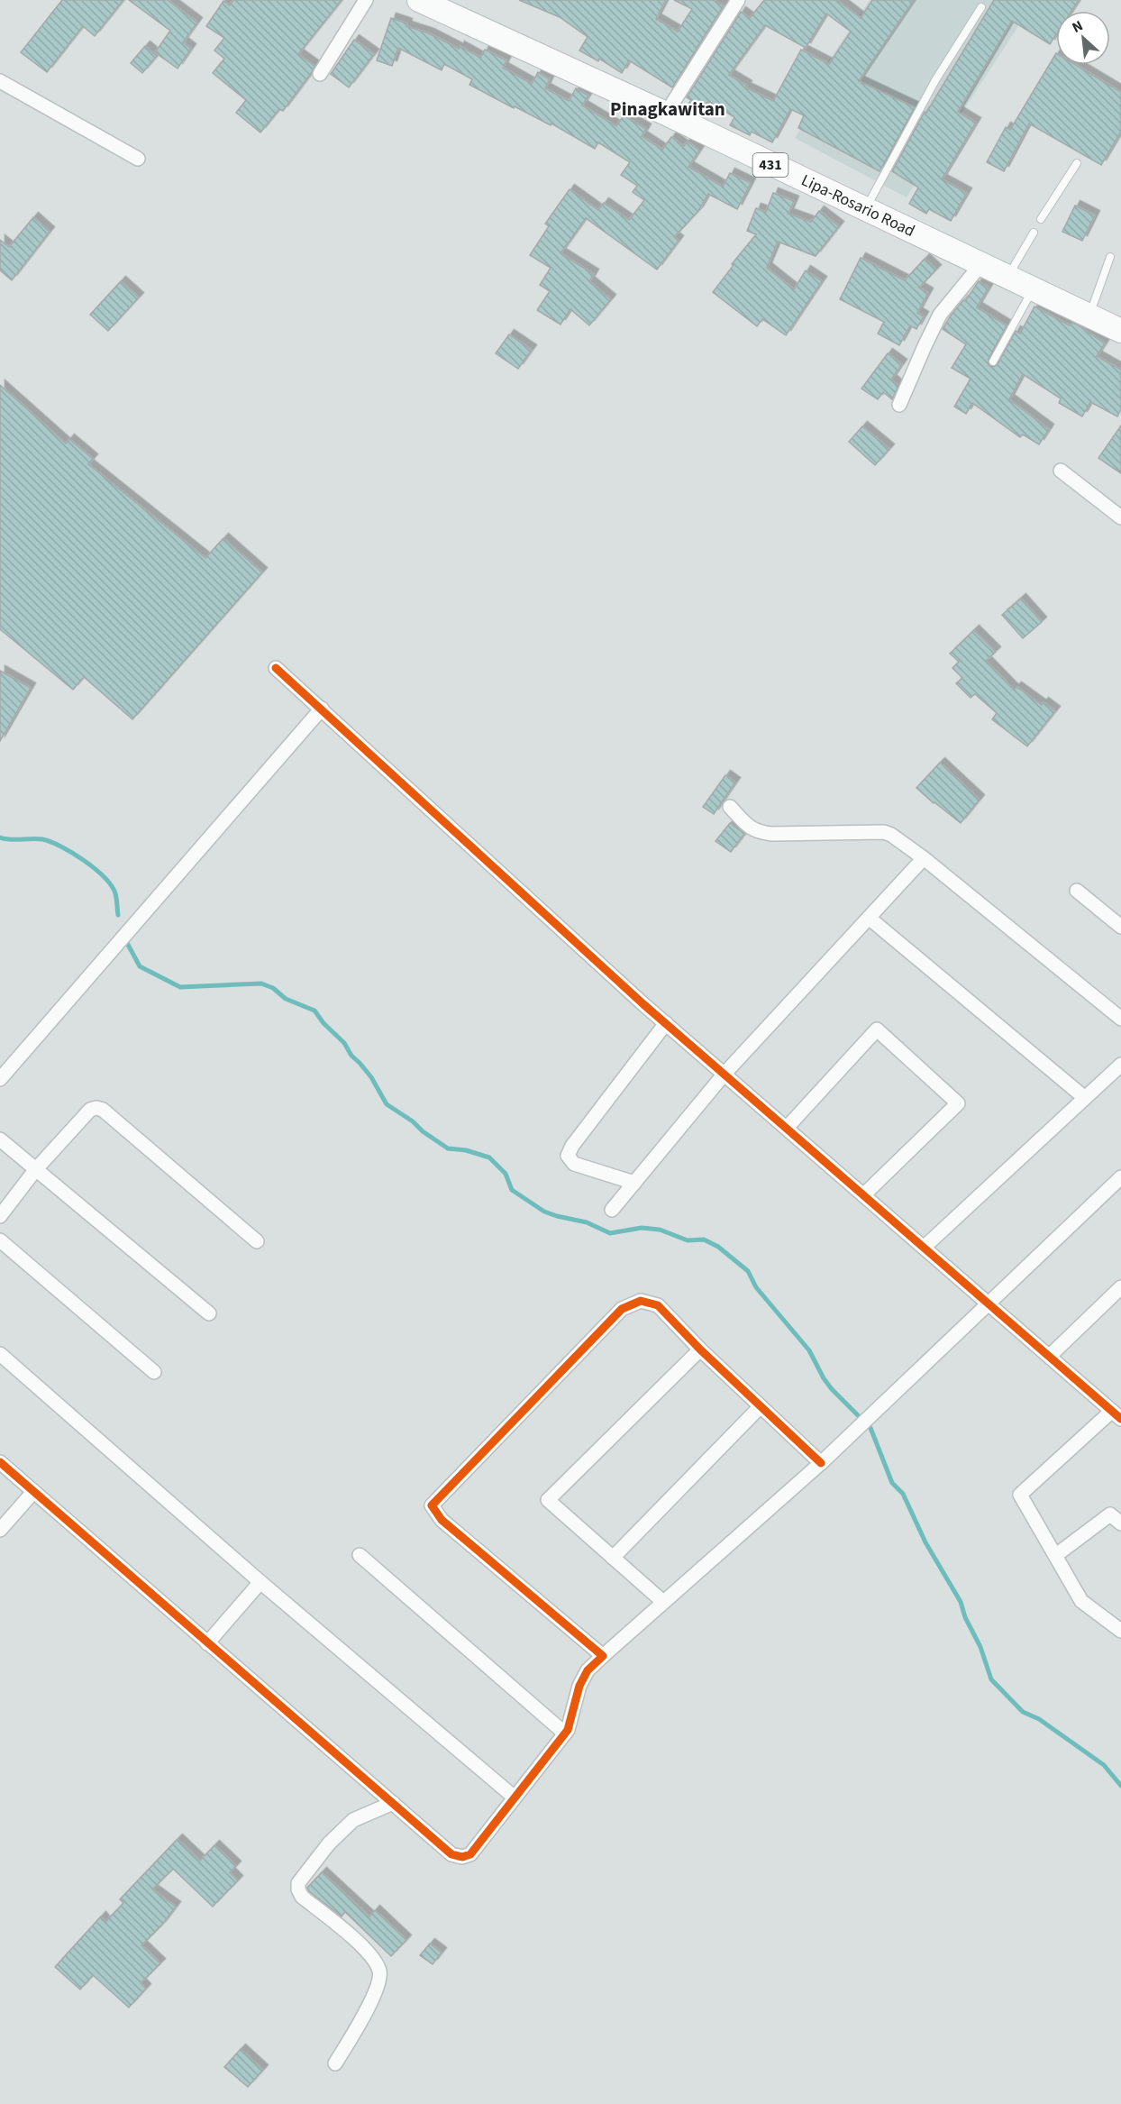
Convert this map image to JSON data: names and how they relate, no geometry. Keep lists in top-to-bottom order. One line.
{"streets":{"main road":["431","Lipa-Rosario Road"]},"districts":["Pinagkawitan"],"north":"top left"}
